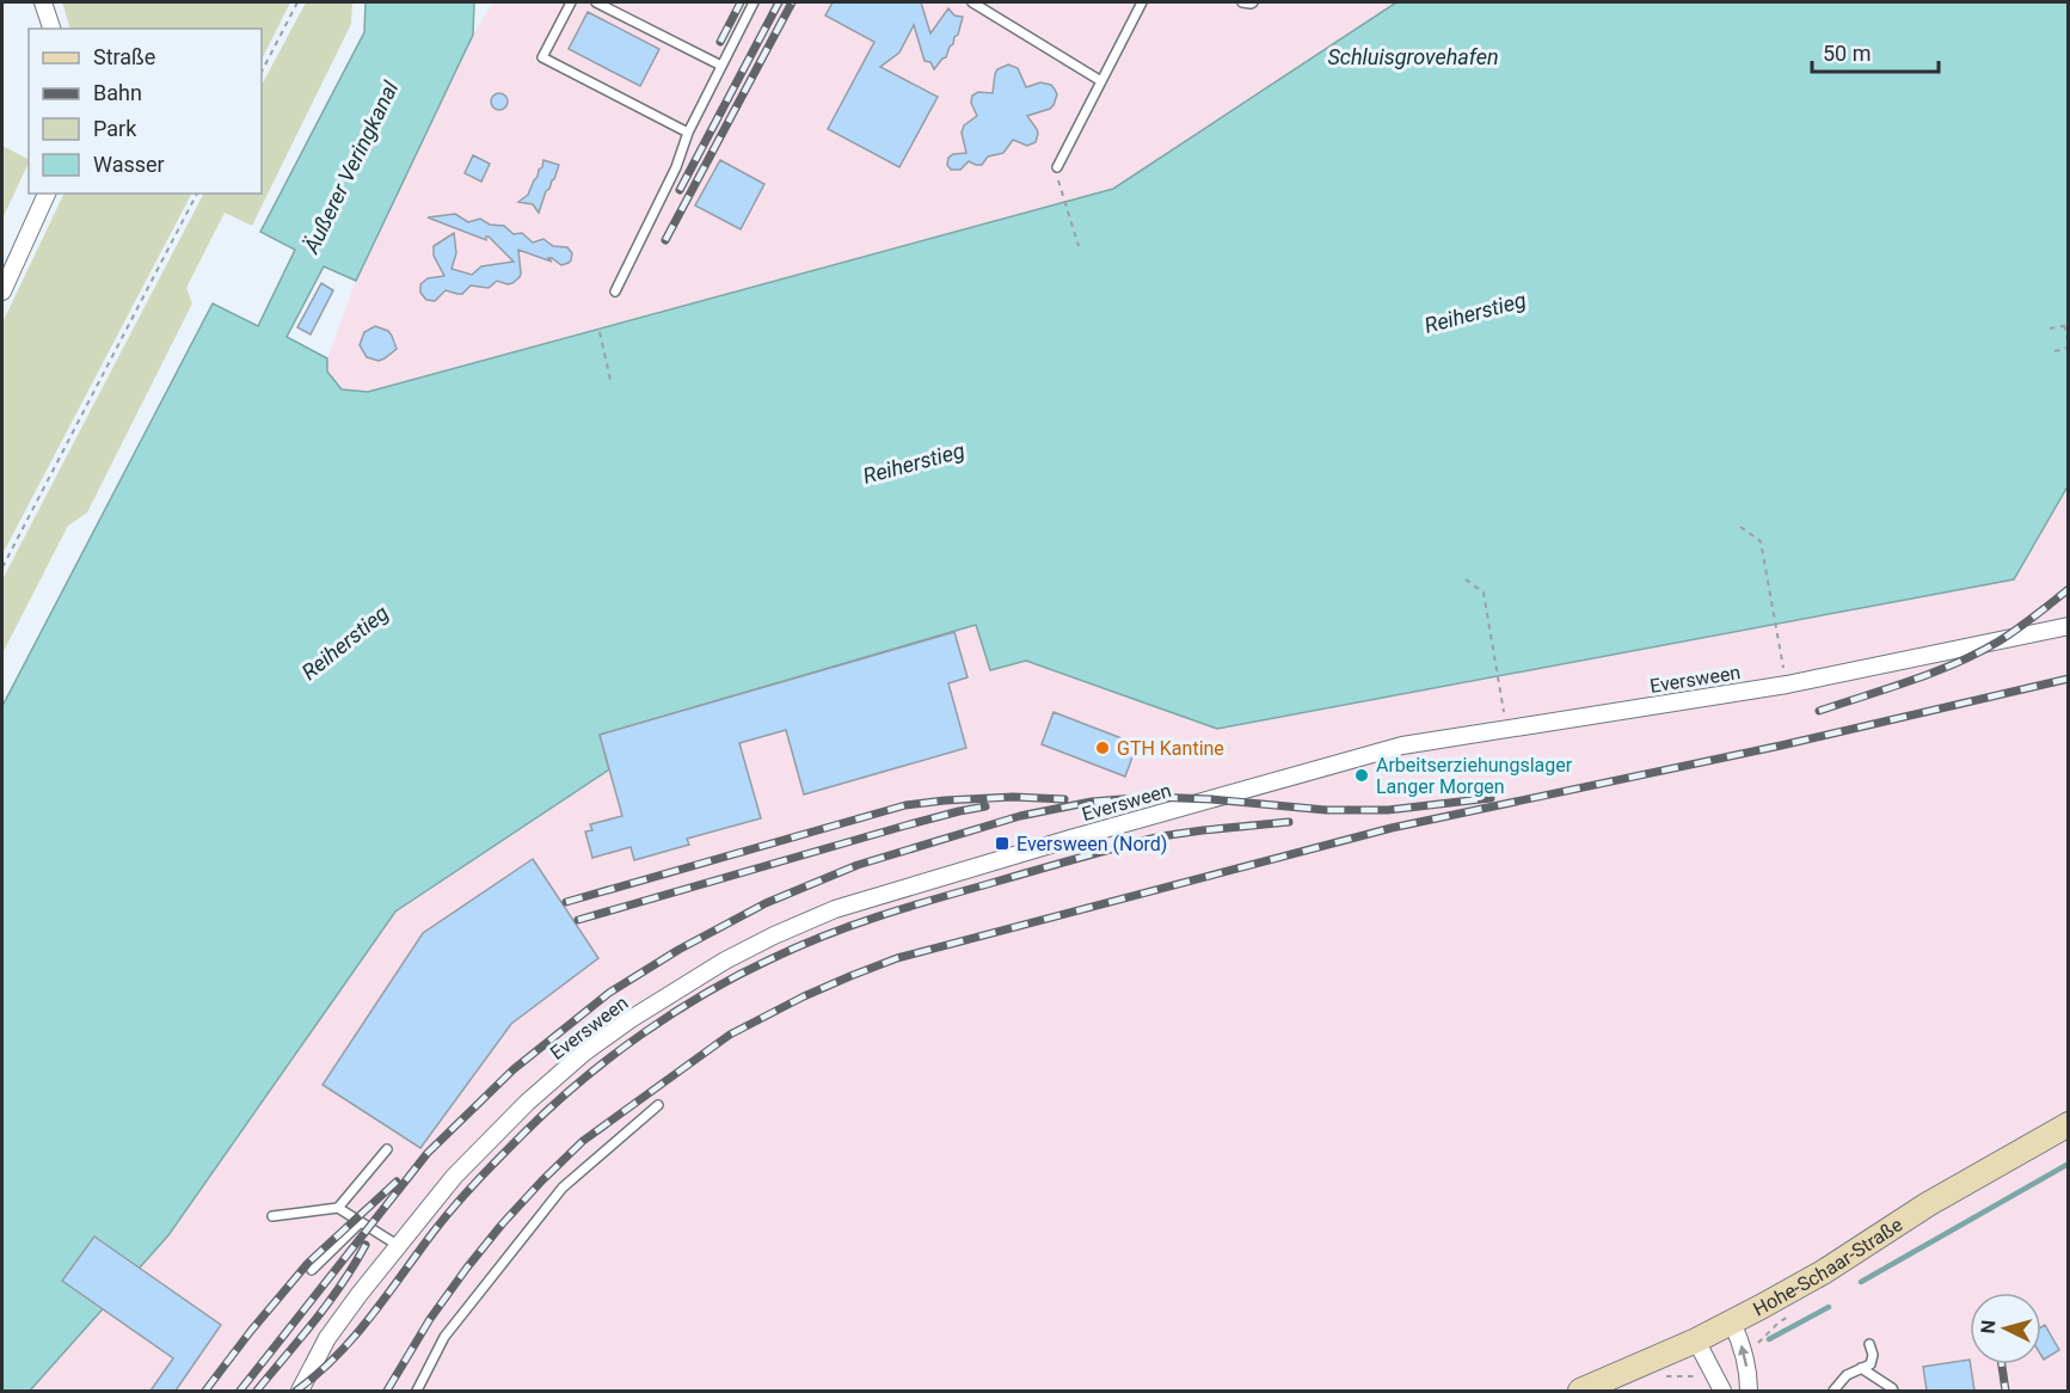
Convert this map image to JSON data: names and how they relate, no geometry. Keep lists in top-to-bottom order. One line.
{"streets":{"main road":["Hohe-Schaar-Straße"],"street":["Eversween"]},"water":["Schluisgrovehafen","Äußerer Veringkanal","Reiherstieg"],"places":{"other":["GTH Kantine","Arbeitserziehungslager Langer Morgen"],"transit":["Eversween (Nord)"]},"legend":["Straße","Bahn","Park","Wasser"],"scale_bar":"50 m","north":"left"}
